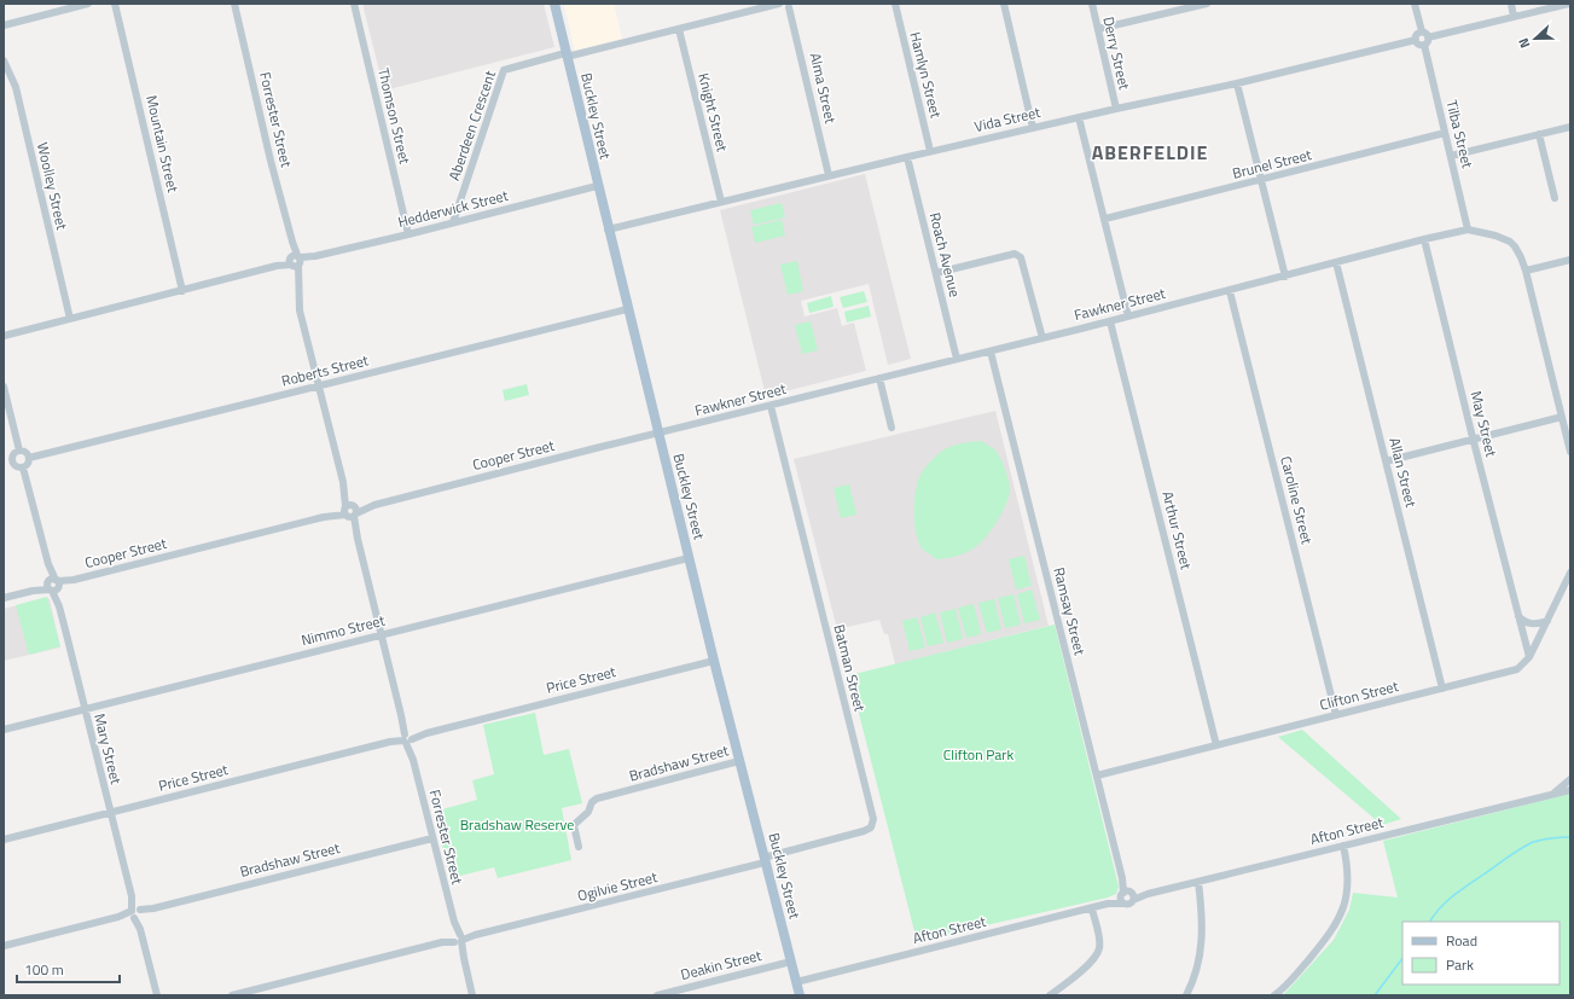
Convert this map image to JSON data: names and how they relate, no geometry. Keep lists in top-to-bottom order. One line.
{"streets":{"main road":["Buckley Street"],"street":["Derry Street","Hamlyn Street","Alma Street","Knight Street","Thomson Street","Forrester Street","Vida Street","Aberdeen Crescent","Tilba Street","Mountain Street","Brunel Street","Woolley Street","Hedderwick Street","Roach Avenue","Fawkner Street","Roberts Street","May Street","Cooper Street","Allan Street","Caroline Street","Arthur Street","Ramsay Street","Nimmo Street","Batman Street","Price Street","Clifton Street","Mary Street","Bradshaw Street","Afton Street","Ogilvie Street","Deakin Street"]},"crossings":[["Derry Street","Vida Street"],["Hamlyn Street","Vida Street"],["Alma Street","Vida Street"],["Knight Street","Vida Street"],["Thomson Street","Hedderwick Street"],["Buckley Street","Vida Street"],["Buckley Street","Aberdeen Crescent"],["Buckley Street","Hedderwick Street"],["Buckley Street","Fawkner Street"],["Buckley Street","Roberts Street"],["Buckley Street","Cooper Street"],["Buckley Street","Nimmo Street"],["Buckley Street","Batman Street"],["Buckley Street","Price Street"],["Buckley Street","Bradshaw Street"],["Buckley Street","Afton Street"],["Buckley Street","Ogilvie Street"],["Buckley Street","Deakin Street"],["Forrester Street","Hedderwick Street"],["Forrester Street","Roberts Street"],["Forrester Street","Cooper Street"],["Forrester Street","Nimmo Street"],["Forrester Street","Price Street"],["Forrester Street","Bradshaw Street"],["Forrester Street","Ogilvie Street"],["Vida Street","Tilba Street"],["Vida Street","Roach Avenue"],["Aberdeen Crescent","Hedderwick Street"],["Tilba Street","Brunel Street"],["Tilba Street","Fawkner Street"],["Mountain Street","Hedderwick Street"],["Woolley Street","Hedderwick Street"],["Roach Avenue","Fawkner Street"],["Fawkner Street","May Street"],["Fawkner Street","Cooper Street"],["Fawkner Street","Allan Street"],["Fawkner Street","Caroline Street"],["Fawkner Street","Arthur Street"],["Fawkner Street","Ramsay Street"],["Fawkner Street","Batman Street"],["Roberts Street","Mary Street"],["May Street","Clifton Street"],["Cooper Street","Mary Street"],["Allan Street","Clifton Street"],["Caroline Street","Clifton Street"],["Arthur Street","Clifton Street"],["Ramsay Street","Clifton Street"],["Ramsay Street","Afton Street"],["Nimmo Street","Mary Street"],["Batman Street","Ogilvie Street"],["Price Street","Mary Street"],["Mary Street","Bradshaw Street"]],"districts":["ABERFELDIE"],"parks":["Clifton Park","Bradshaw Reserve"],"legend":["Road","Park"],"scale_bar":"100 m","north":"left"}
